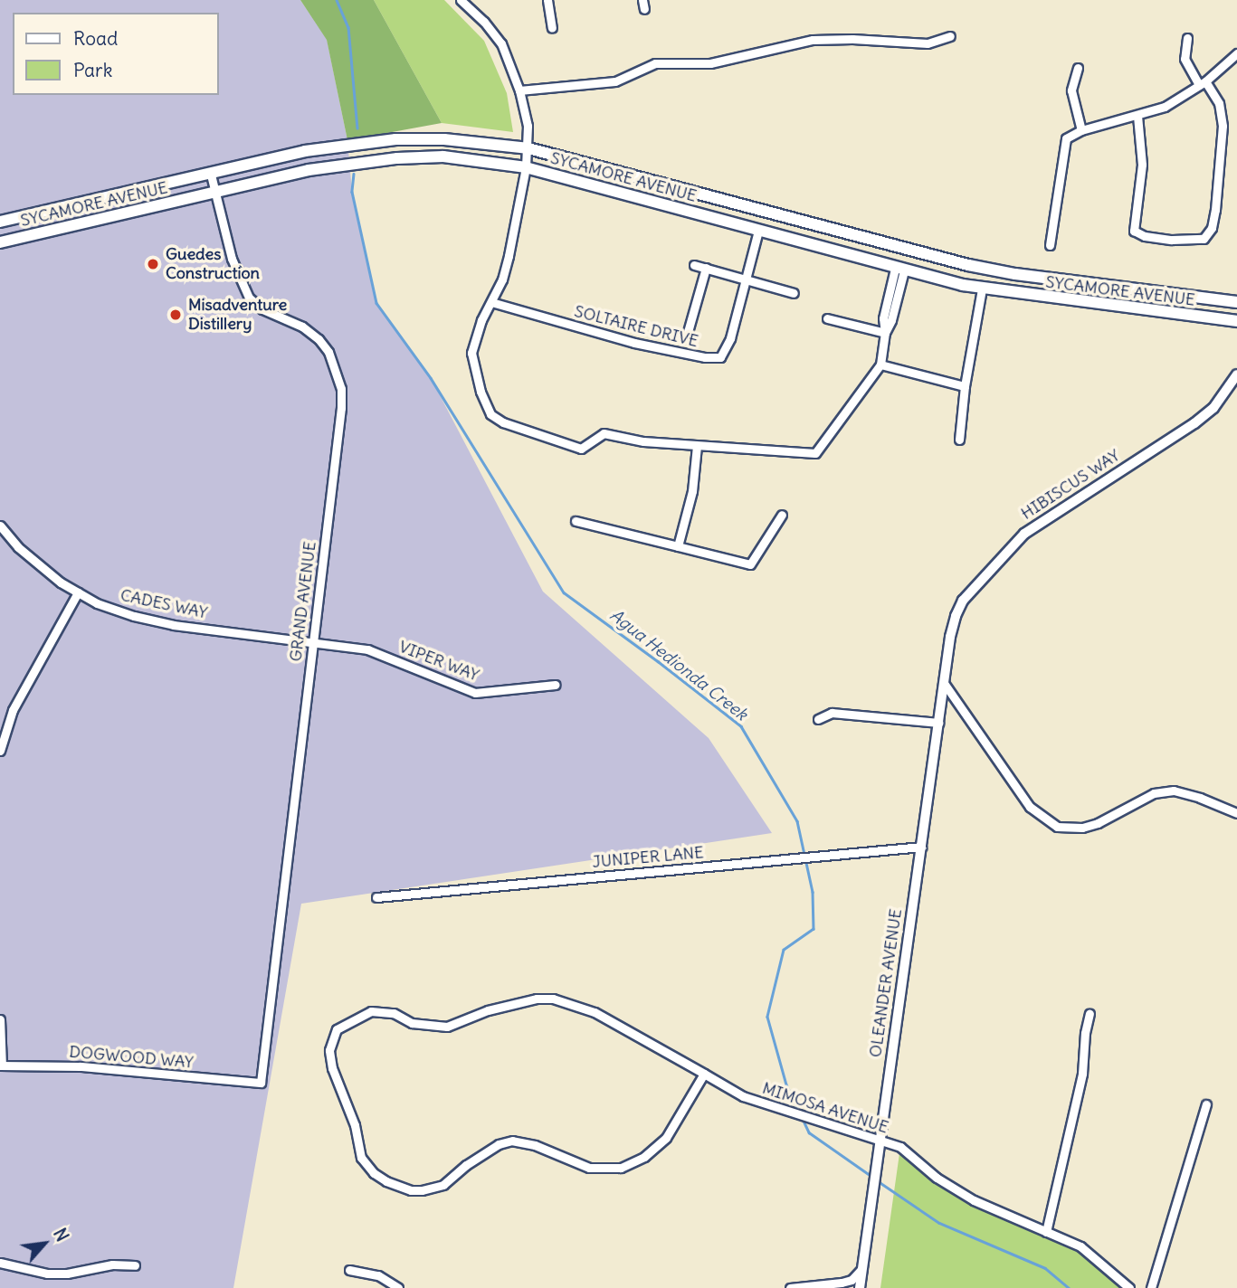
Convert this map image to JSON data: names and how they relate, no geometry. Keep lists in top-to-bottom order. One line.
{"streets":{"main road":["SYCAMORE AVENUE"],"street":["SOLTAIRE DRIVE","HIBISCUS WAY","GRAND AVENUE","CADES WAY","VIPER WAY","JUNIPER LANE","OLEANDER AVENUE","DOGWOOD WAY","MIMOSA AVENUE"]},"crossings":[["SYCAMORE AVENUE","SOLTAIRE DRIVE"],["SYCAMORE AVENUE","GRAND AVENUE"],["HIBISCUS WAY","OLEANDER AVENUE"],["GRAND AVENUE","CADES WAY"],["GRAND AVENUE","VIPER WAY"],["GRAND AVENUE","DOGWOOD WAY"],["CADES WAY","VIPER WAY"],["JUNIPER LANE","OLEANDER AVENUE"],["OLEANDER AVENUE","MIMOSA AVENUE"]],"water":["Agua Hedionda Creek"],"places":["Guedes Construction","Misadventure Distillery"],"legend":["Road","Park"],"north":"top right"}
